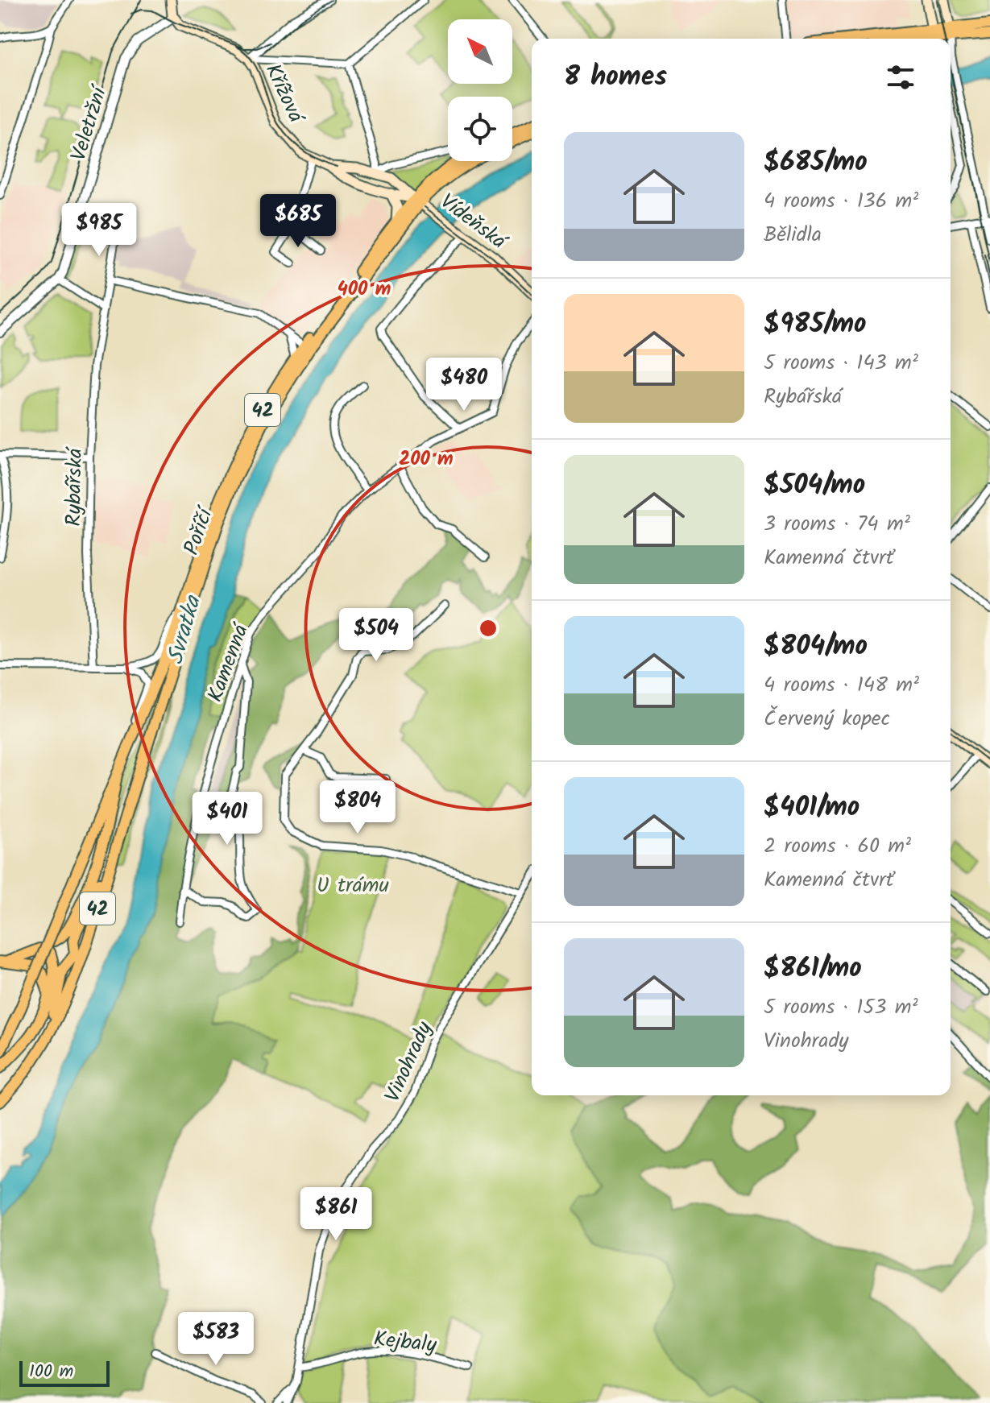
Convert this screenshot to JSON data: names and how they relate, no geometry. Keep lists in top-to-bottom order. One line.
{"streets":{"main road":["Křížová","Vídeňská","42","Poříčí"],"street":["Veletržní","Rybářská","Kamenná","Vinohrady","Kejbaly"]},"crossings":[["Křížová","Veletržní"],["Křížová","Vídeňská"],["Křížová","Poříčí"],["Vídeňská","Poříčí"],["42","Poříčí"],["Rybářská","Poříčí"],["Vinohrady","Kejbaly"]],"water":["Svratka"],"parks":["U trámu"],"scale_bar":"100 m","north":"top left","page":{"heading":"8 homes","list":[{"name":"$685/mo","note":"4 rooms · 136 m² · Bělidla"},{"name":"$985/mo","note":"5 rooms · 143 m² · Rybářská"},{"name":"$504/mo","note":"3 rooms · 74 m² · Kamenná čtvrť"},{"name":"$804/mo","note":"4 rooms · 148 m² · Červený kopec"},{"name":"$401/mo","note":"2 rooms · 60 m² · Kamenná čtvrť"},{"name":"$861/mo","note":"5 rooms · 153 m² · Vinohrady"}],"price":["$685","$985","$480","$504","$804","$401","$861","$583"],"scale":"100 m"},"rings":["400 m","200 m"]}
